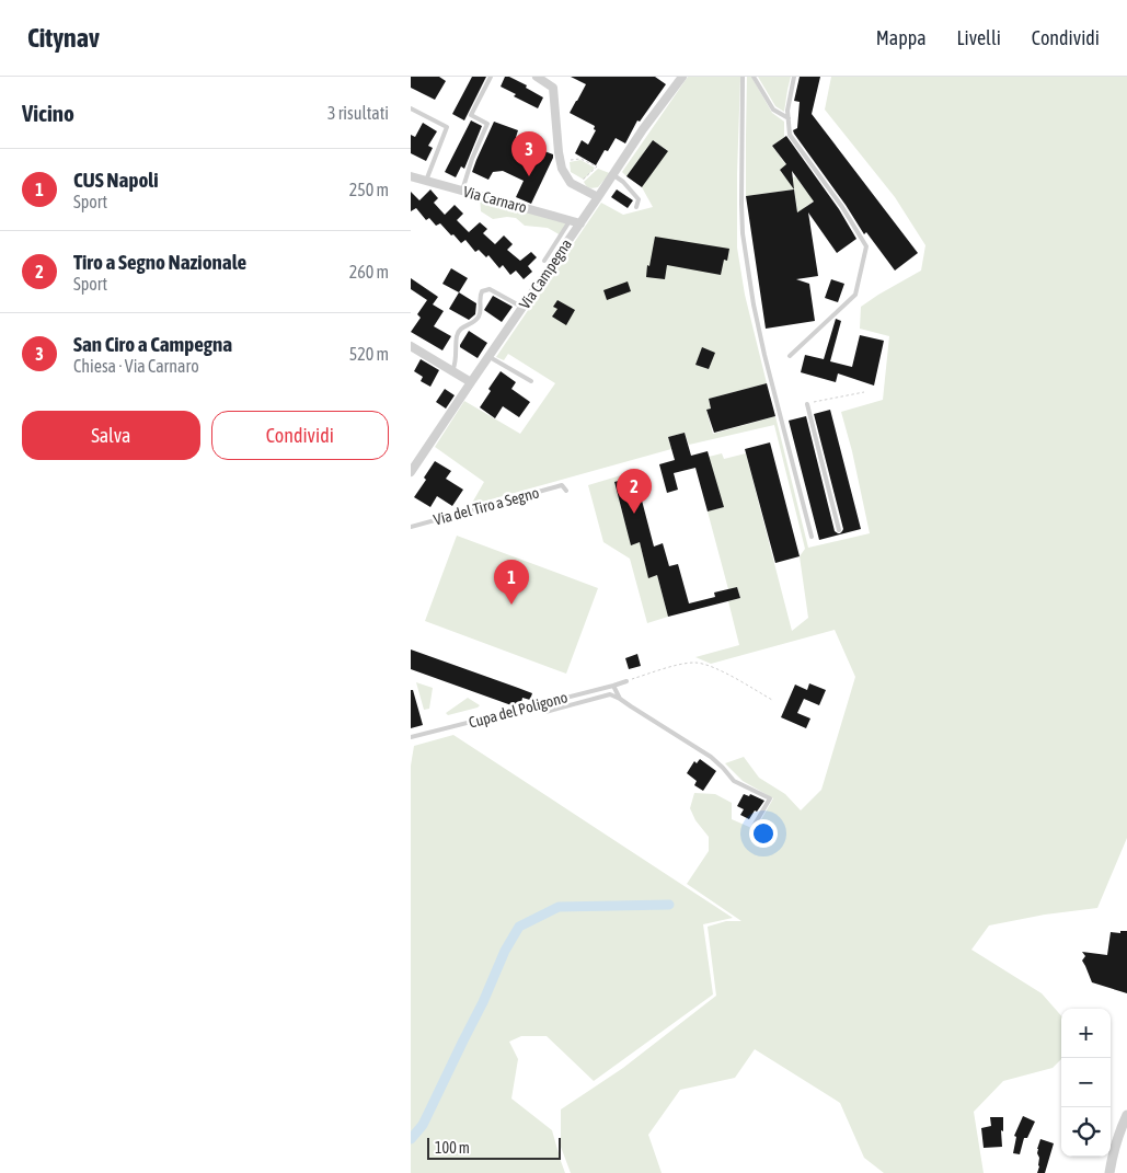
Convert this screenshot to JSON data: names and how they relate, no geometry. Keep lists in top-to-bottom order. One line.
{"streets":{"street":["Via Carnaro","Via Campegna"],"lane":["Via del Tiro a Segno","Cupa del Poligono"]},"crossings":[["Via Carnaro","Via Campegna"]],"scale_bar":"100 m","page":{"header":"Citynav","nav":["Mappa","Livelli","Condividi"],"heading":["Vicino","3 risultati"],"pins":["3","2","1"],"list":[{"mark":"1","name":"CUS Napoli","note":"Sport","value":"250 m"},{"mark":"2","name":"Tiro a Segno Nazionale","note":"Sport","value":"260 m"},{"mark":"3","name":"San Ciro a Campegna","note":"Chiesa · Via Carnaro","value":"520 m"}],"buttons":["Salva","Condividi"],"map_buttons":["+","−"],"scale":"100 m"}}
